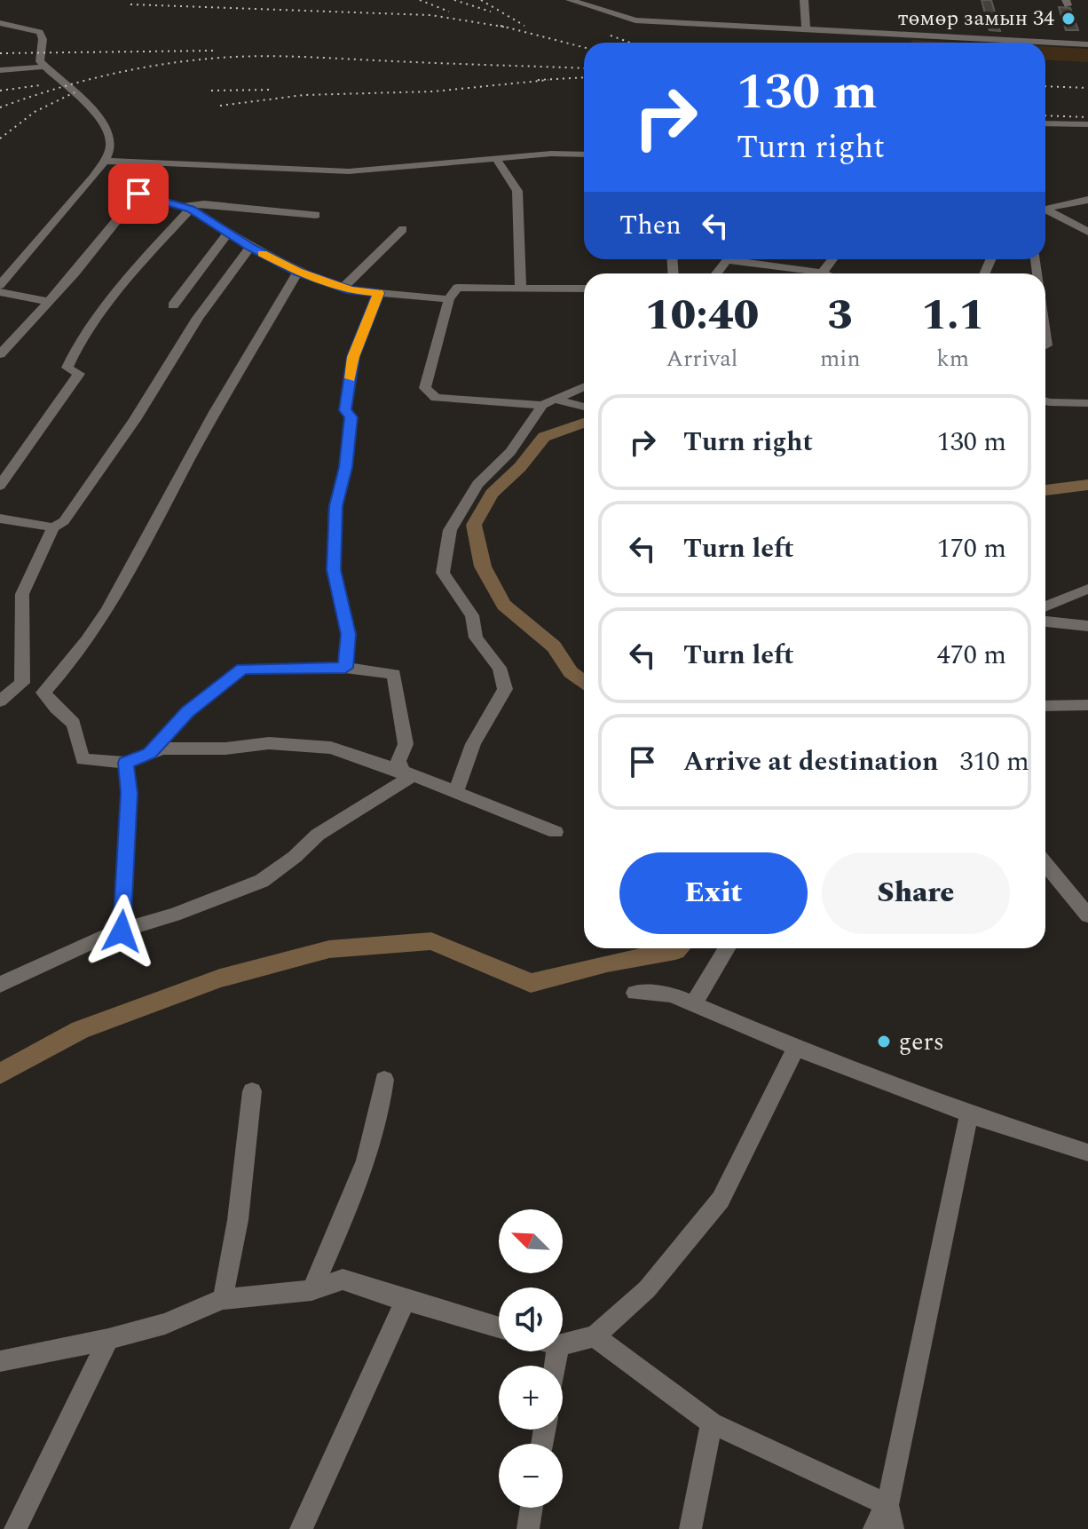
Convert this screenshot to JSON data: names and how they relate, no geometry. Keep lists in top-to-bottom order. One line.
{"places":["төмөр замын 34","gers"],"north":"top left","page":{"turn":["130 m","Turn right"],"then":"Then","eta":["10:40","Arrival","3","min","1.1","km"],"list":[{"name":"Turn right","value":"130 m"},{"name":"Turn left","value":"170 m"},{"name":"Turn left","value":"470 m"},{"name":"Arrive at destination","value":"310 m"}],"buttons":["Exit","Share"],"map_buttons":["+","−"]}}
